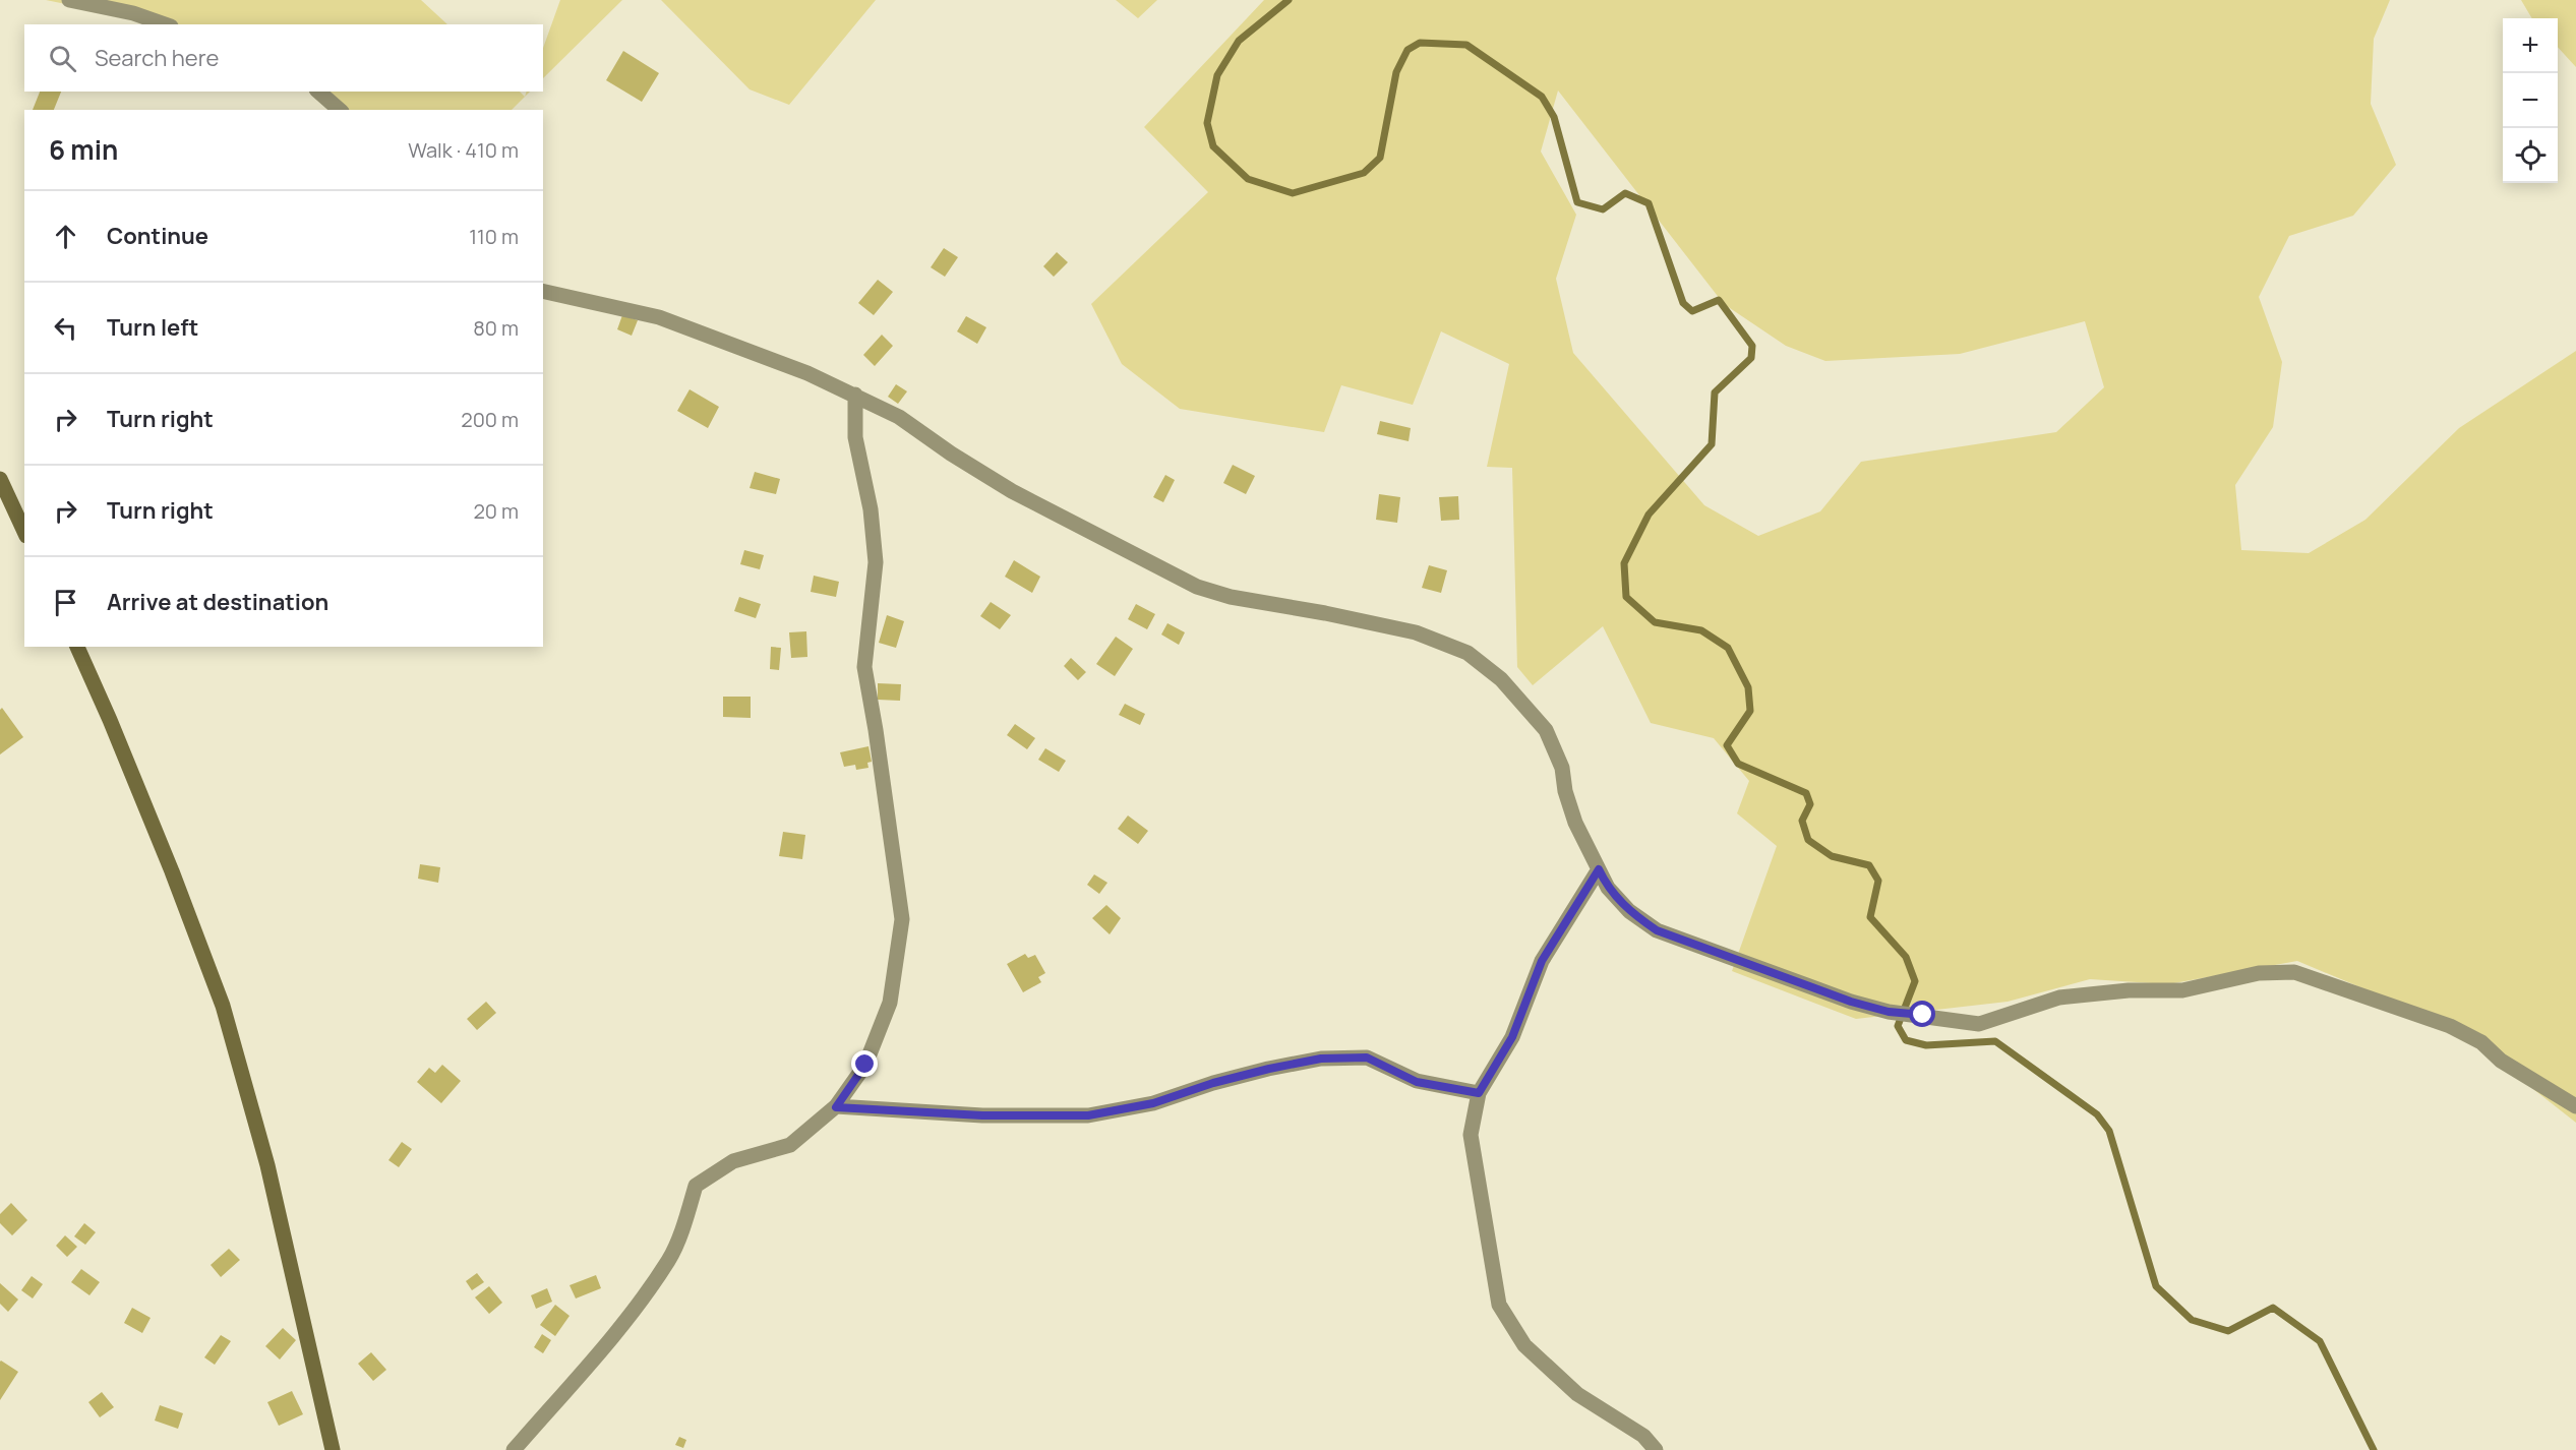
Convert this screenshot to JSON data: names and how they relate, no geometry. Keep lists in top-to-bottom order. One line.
{"page":{"map_buttons":["+","−"],"search":"Search here","heading":["6 min","Walk · 410 m"],"list":[["Continue","110 m"],["Turn left","80 m"],["Turn right","200 m"],["Turn right","20 m"],"Arrive at destination"]}}
